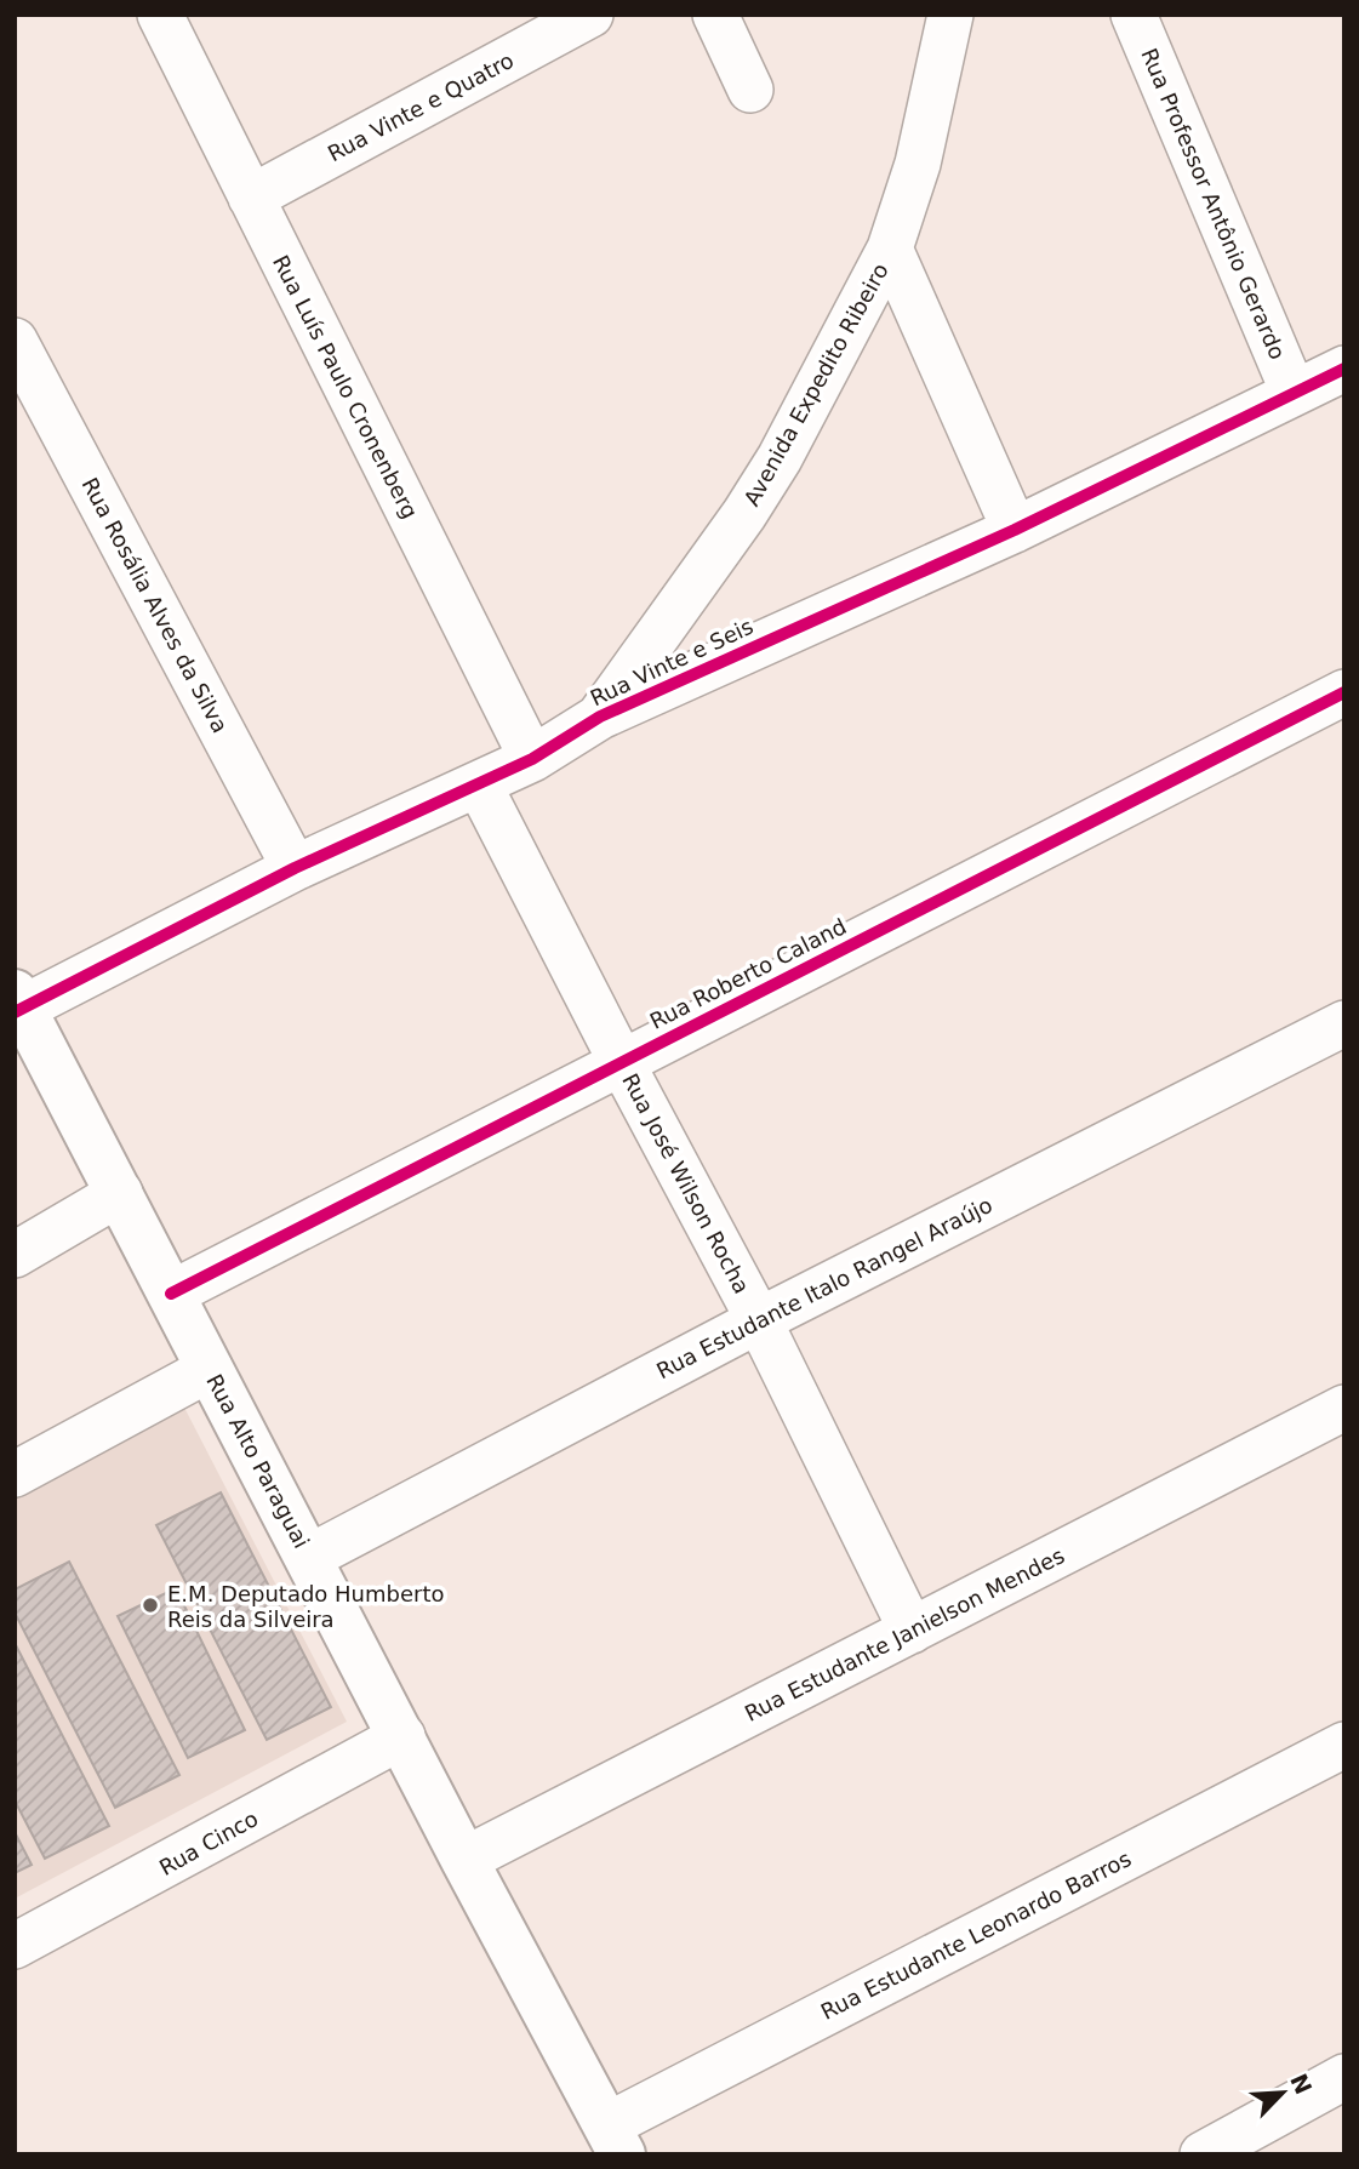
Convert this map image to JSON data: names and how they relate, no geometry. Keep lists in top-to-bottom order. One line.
{"streets":{"street":["Rua Vinte e Quatro","Rua Professor Antônio Gerardo","Avenida Expedito Ribeiro","Rua Luís Paulo Cronenberg","Rua Rosália Alves da Silva","Rua Vinte e Seis","Rua Roberto Caland","Rua José Wilson Rocha","Rua Estudante Italo Rangel Araújo","Rua Alto Paraguai","Rua Estudante Janielson Mendes","Rua Cinco","Rua Estudante Leonardo Barros"]},"crossings":[["Rua Vinte e Quatro","Rua Luís Paulo Cronenberg"],["Rua Professor Antônio Gerardo","Rua Vinte e Seis"],["Avenida Expedito Ribeiro","Rua Vinte e Seis"],["Rua Luís Paulo Cronenberg","Rua Vinte e Seis"],["Rua Rosália Alves da Silva","Rua Vinte e Seis"],["Rua Vinte e Seis","Rua José Wilson Rocha"],["Rua Vinte e Seis","Rua Alto Paraguai"],["Rua Roberto Caland","Rua José Wilson Rocha"],["Rua Roberto Caland","Rua Alto Paraguai"],["Rua José Wilson Rocha","Rua Estudante Italo Rangel Araújo"],["Rua José Wilson Rocha","Rua Estudante Janielson Mendes"],["Rua Estudante Italo Rangel Araújo","Rua Alto Paraguai"],["Rua Alto Paraguai","Rua Estudante Janielson Mendes"],["Rua Alto Paraguai","Rua Cinco"],["Rua Alto Paraguai","Rua Estudante Leonardo Barros"]],"places":["E.M. Deputado Humberto Reis da Silveira"],"north":"top right"}
